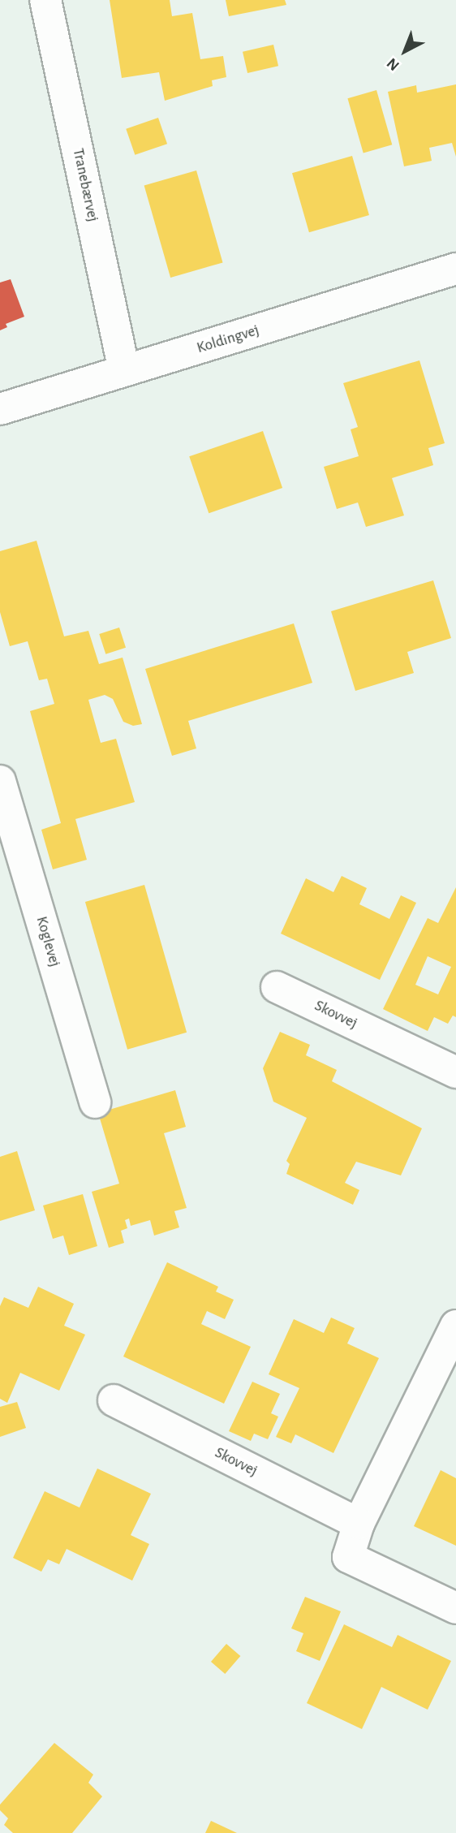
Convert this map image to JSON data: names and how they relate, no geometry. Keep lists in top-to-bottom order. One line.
{"streets":{"street":["Tranebærvej","Koldingvej","Koglevej","Skovvej"]},"crossings":[["Tranebærvej","Koldingvej"]],"north":"bottom left"}
